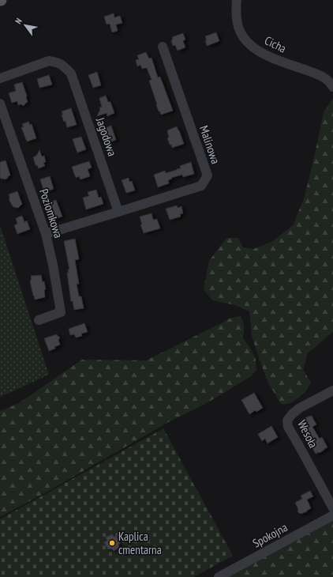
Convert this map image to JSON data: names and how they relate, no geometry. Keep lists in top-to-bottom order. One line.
{"streets":{"street":["Cicha","Jagodowa","Malinowa","Poziomkowa","Wesoła","Spokojna"]},"crossings":[["Jagodowa","Malinowa"]],"places":["Kaplica cmentarna"],"north":"top left"}
